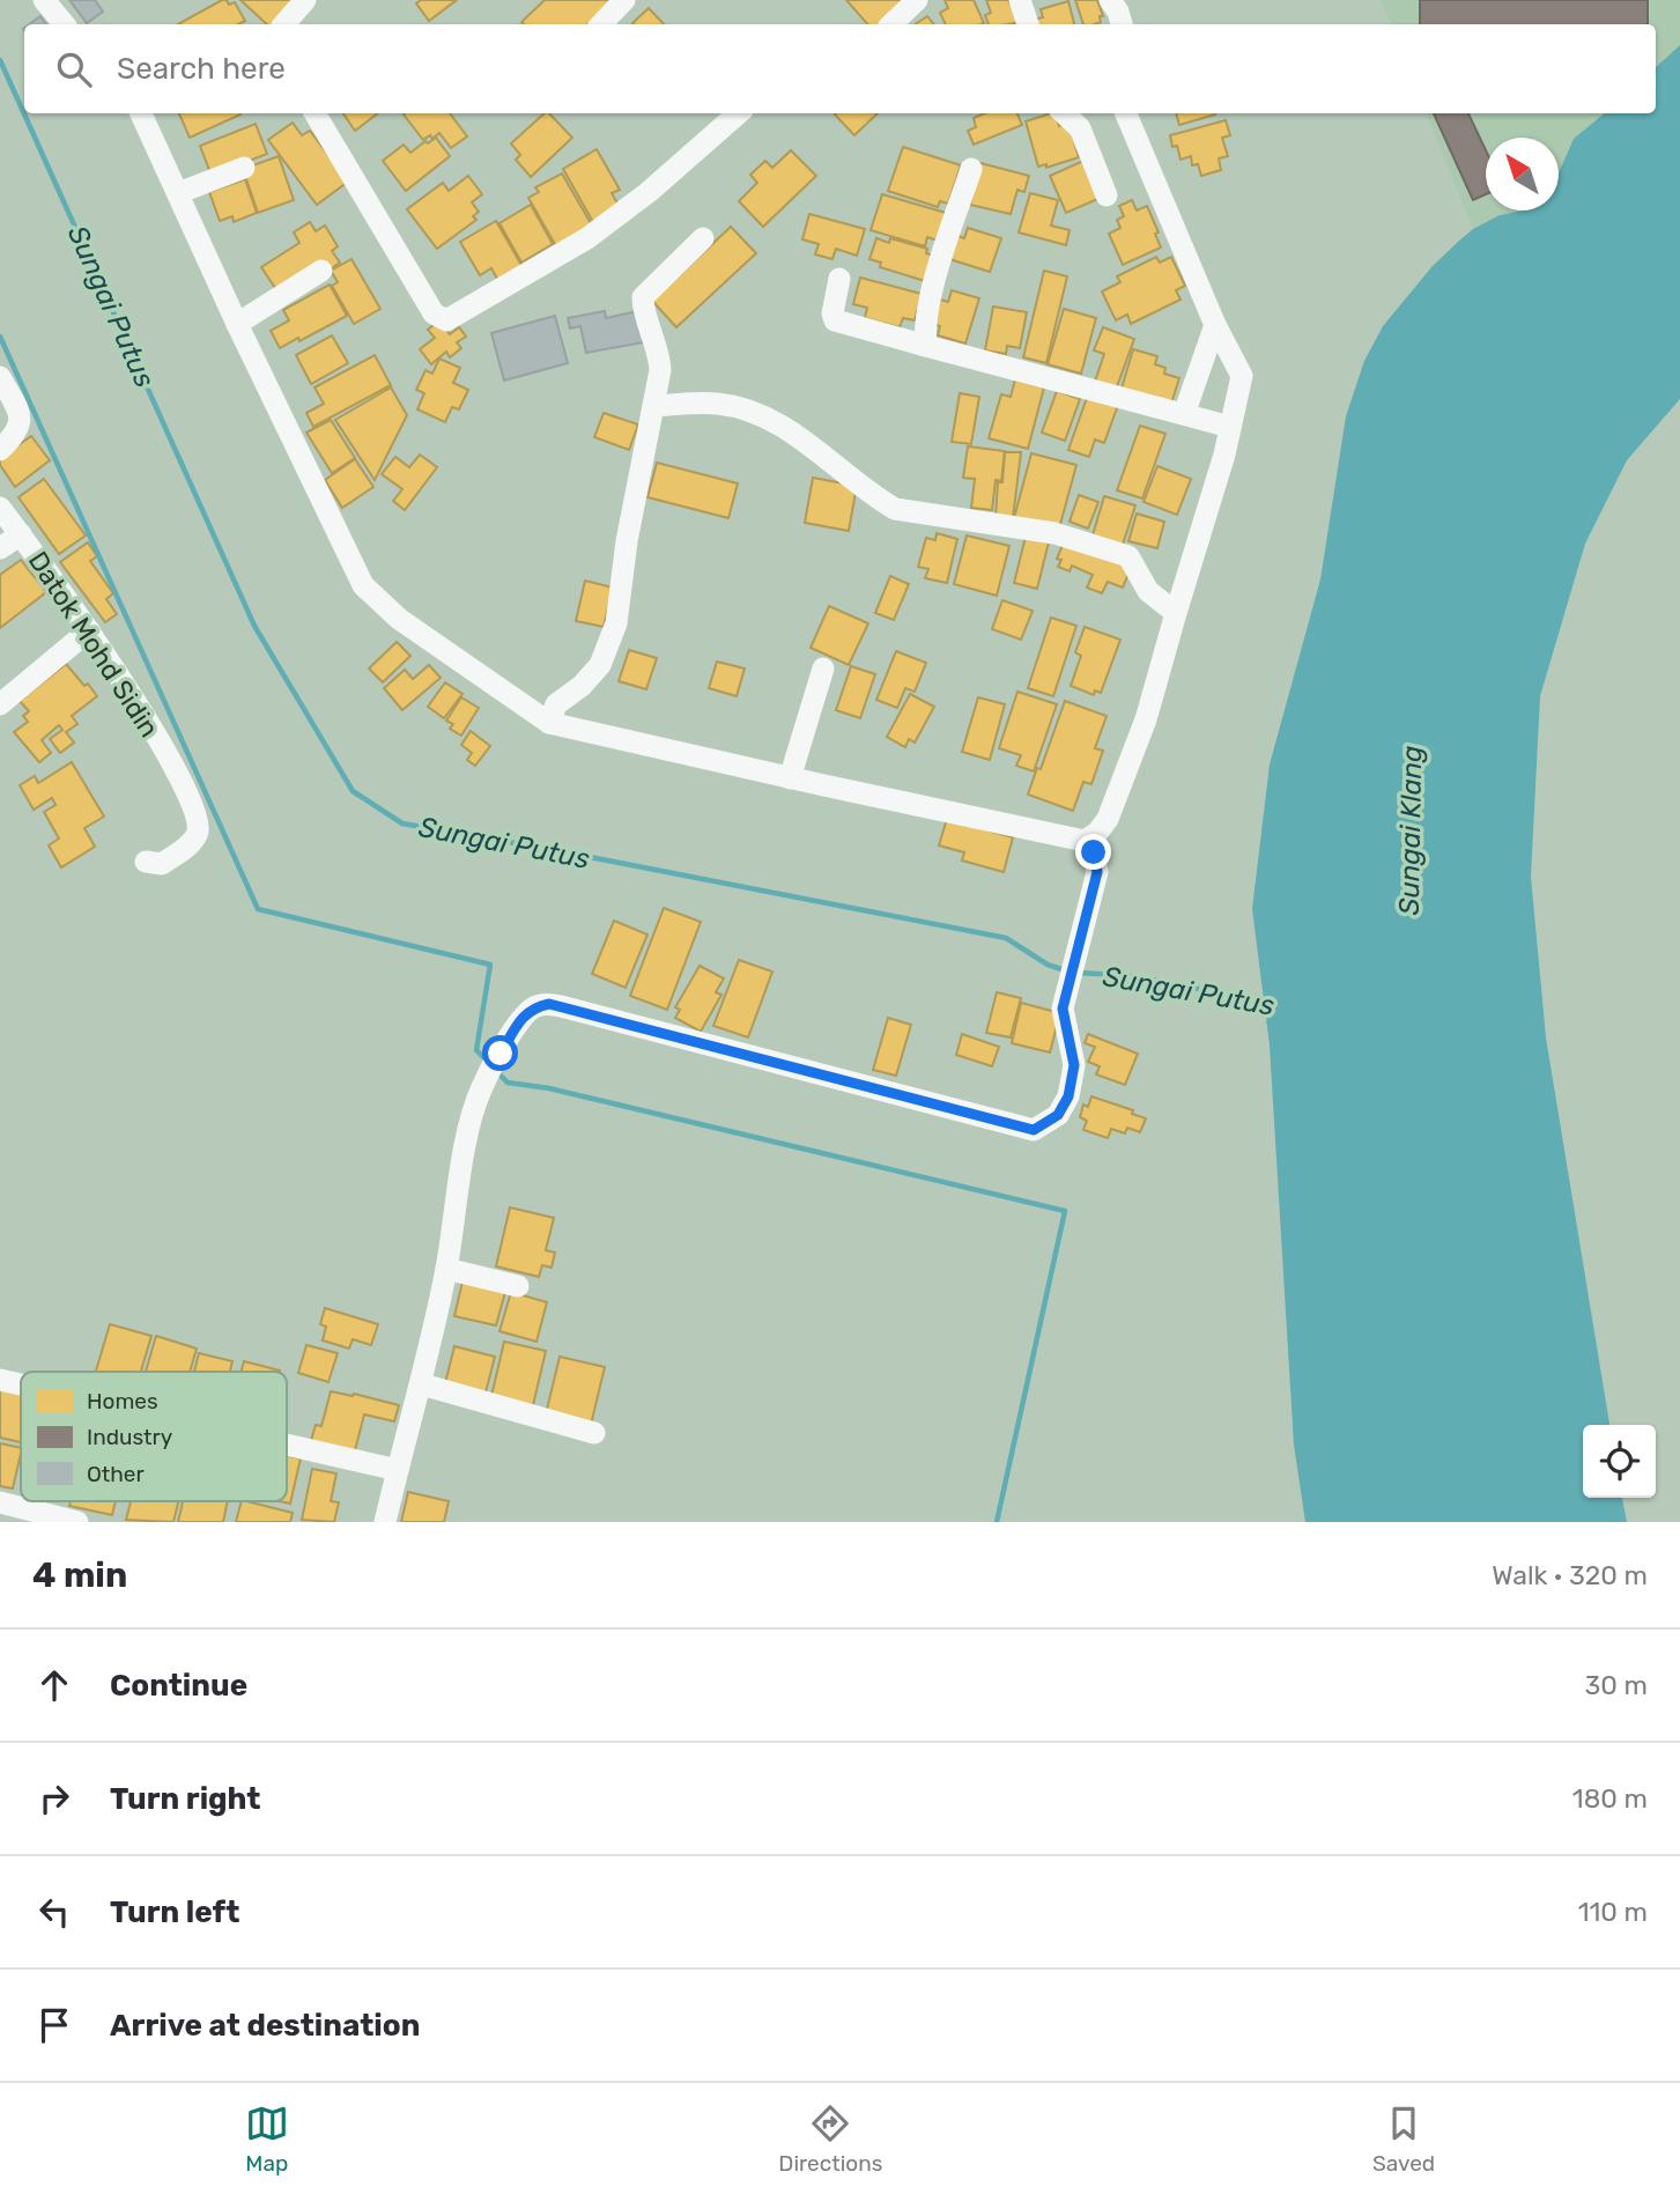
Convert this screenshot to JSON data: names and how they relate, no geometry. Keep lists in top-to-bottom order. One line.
{"streets":{"street":["Datok Mohd Sidin"]},"water":["Sungai Putus","Sungai Klang"],"legend":["Homes","Industry","Other"],"north":"top left","page":{"search":"Search here","heading":["4 min","Walk · 320 m"],"list":[["Continue","30 m"],["Turn right","180 m"],["Turn left","110 m"],"Arrive at destination"],"nav":["Map","Directions","Saved"]}}
